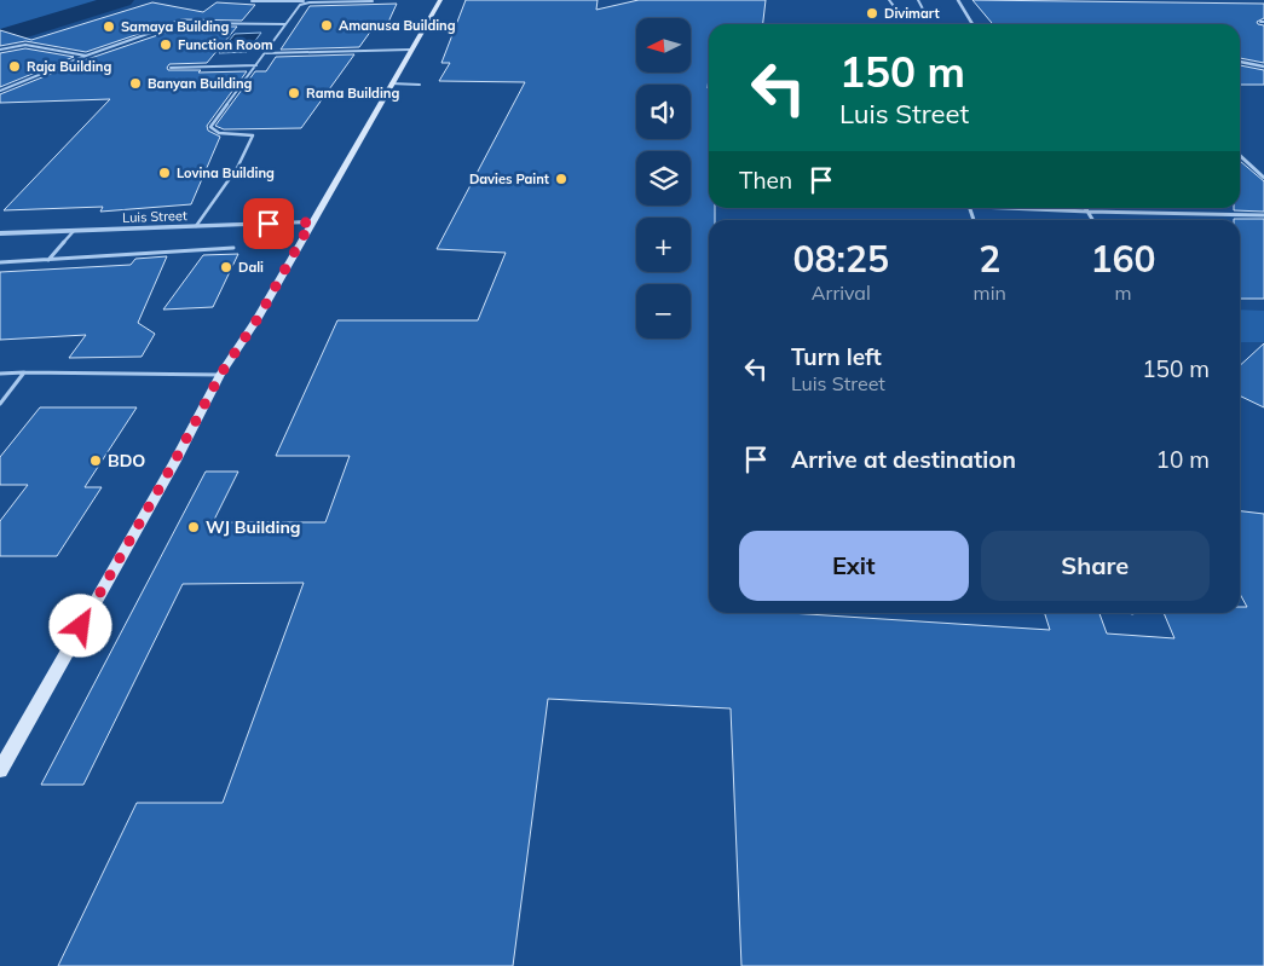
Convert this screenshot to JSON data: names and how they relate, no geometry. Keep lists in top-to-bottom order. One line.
{"streets":{"street":["Luis Street"]},"places":["Divimart","Amanusa Building","Samaya Building","Function Room","Raja Building","Banyan Building","Rama Building","Lovina Building","Davies Paint","Dali","BDO","WJ Building"],"north":"left","page":{"map_buttons":["+","−"],"turn":["150 m","Luis Street"],"then":"Then","eta":["08:25","Arrival","2","min","160","m"],"list":[{"name":"Turn left","note":"Luis Street","value":"150 m"},{"name":"Arrive at destination","value":"10 m"}],"buttons":["Exit","Share"]}}
